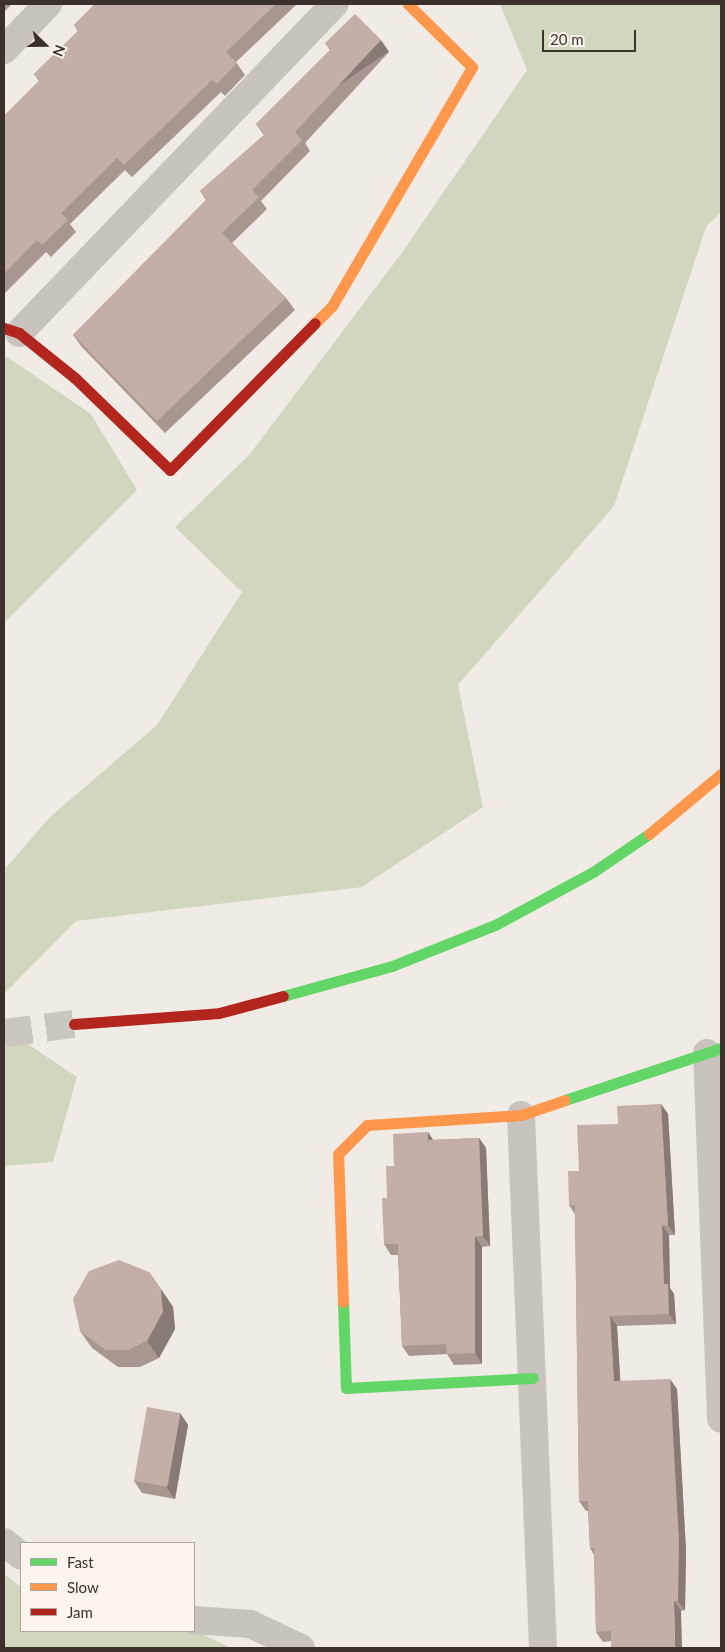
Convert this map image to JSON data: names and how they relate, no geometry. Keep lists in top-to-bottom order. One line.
{"legend":["Fast","Slow","Jam"],"scale_bar":"20 m","north":"right"}
